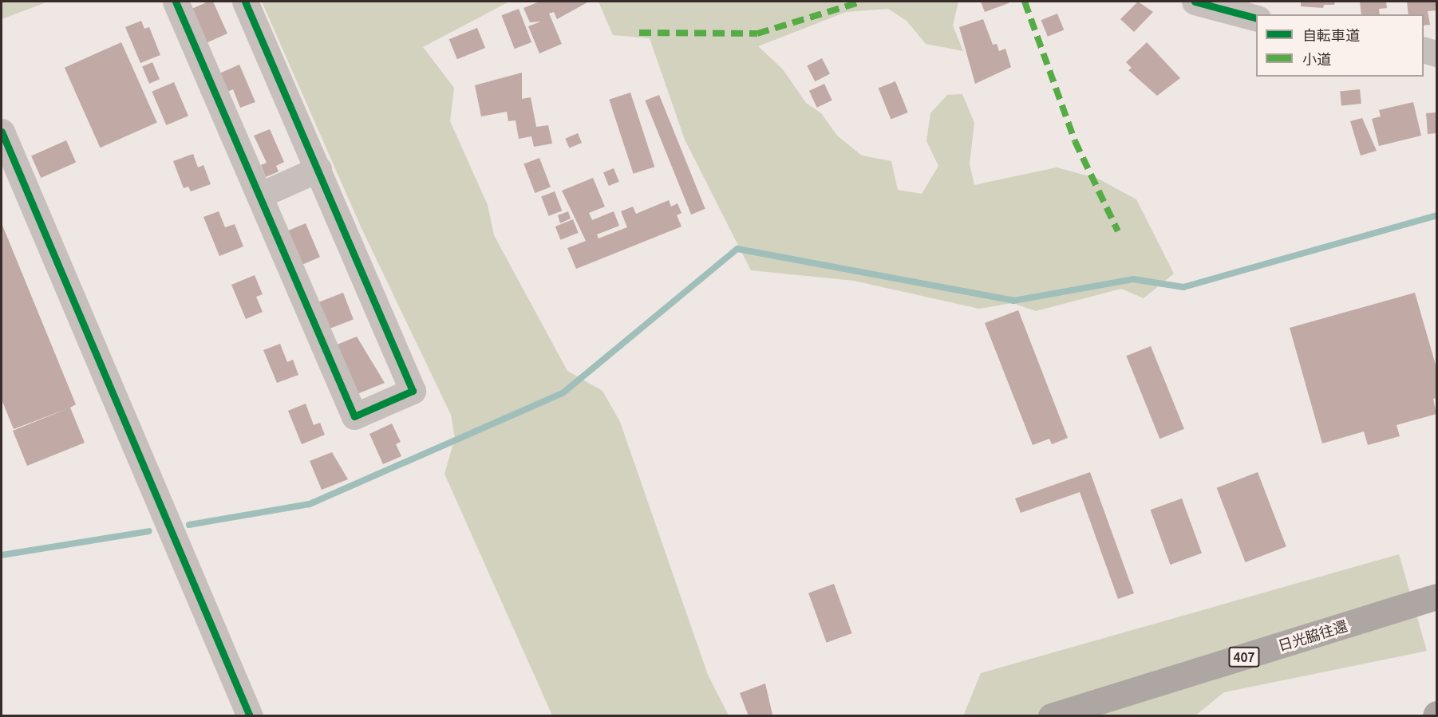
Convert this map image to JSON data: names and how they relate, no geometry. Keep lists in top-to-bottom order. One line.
{"streets":{"highway":["日光脇往還","407"]},"legend":["自転車道","小道"]}
